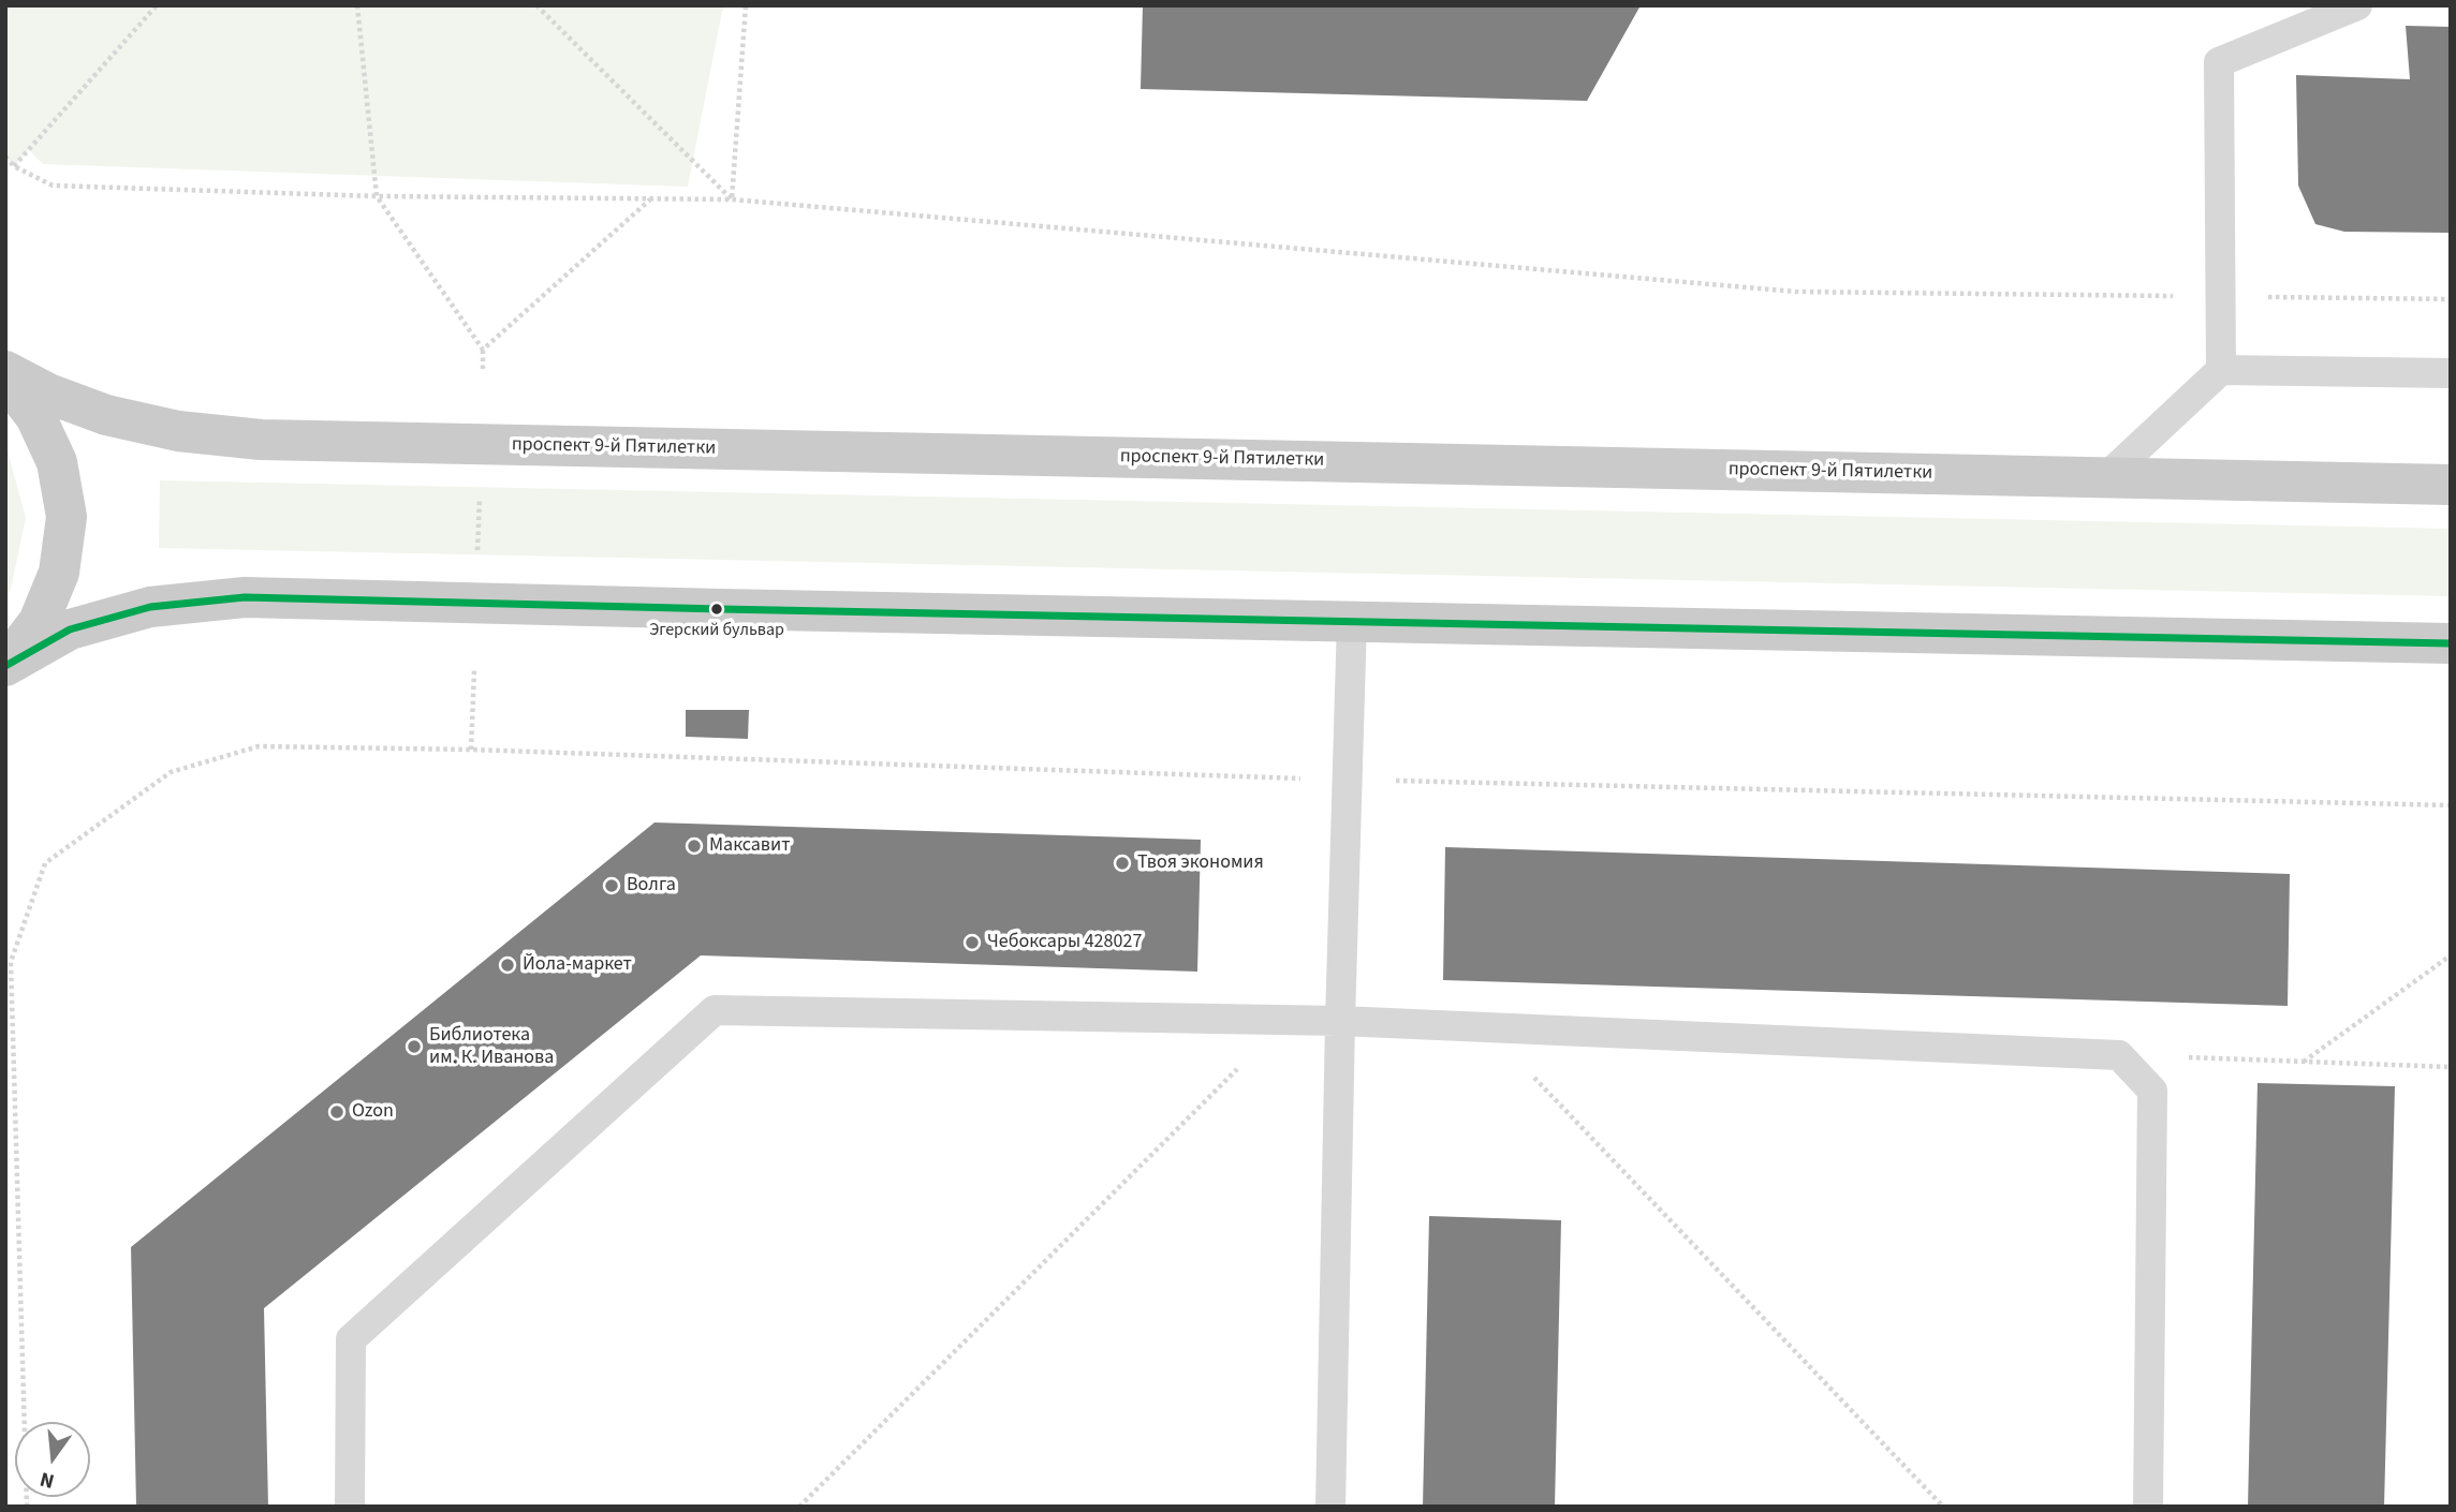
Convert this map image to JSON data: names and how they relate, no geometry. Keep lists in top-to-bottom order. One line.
{"streets":{"main road":["проспект 9-й Пятилетки"]},"places":["Эгерский бульвар","Максавит","Твоя экономия","Волга","Чебоксары 428027","Йола-маркет","Библиотека им. К. Иванова","Ozon"],"north":"bottom"}
